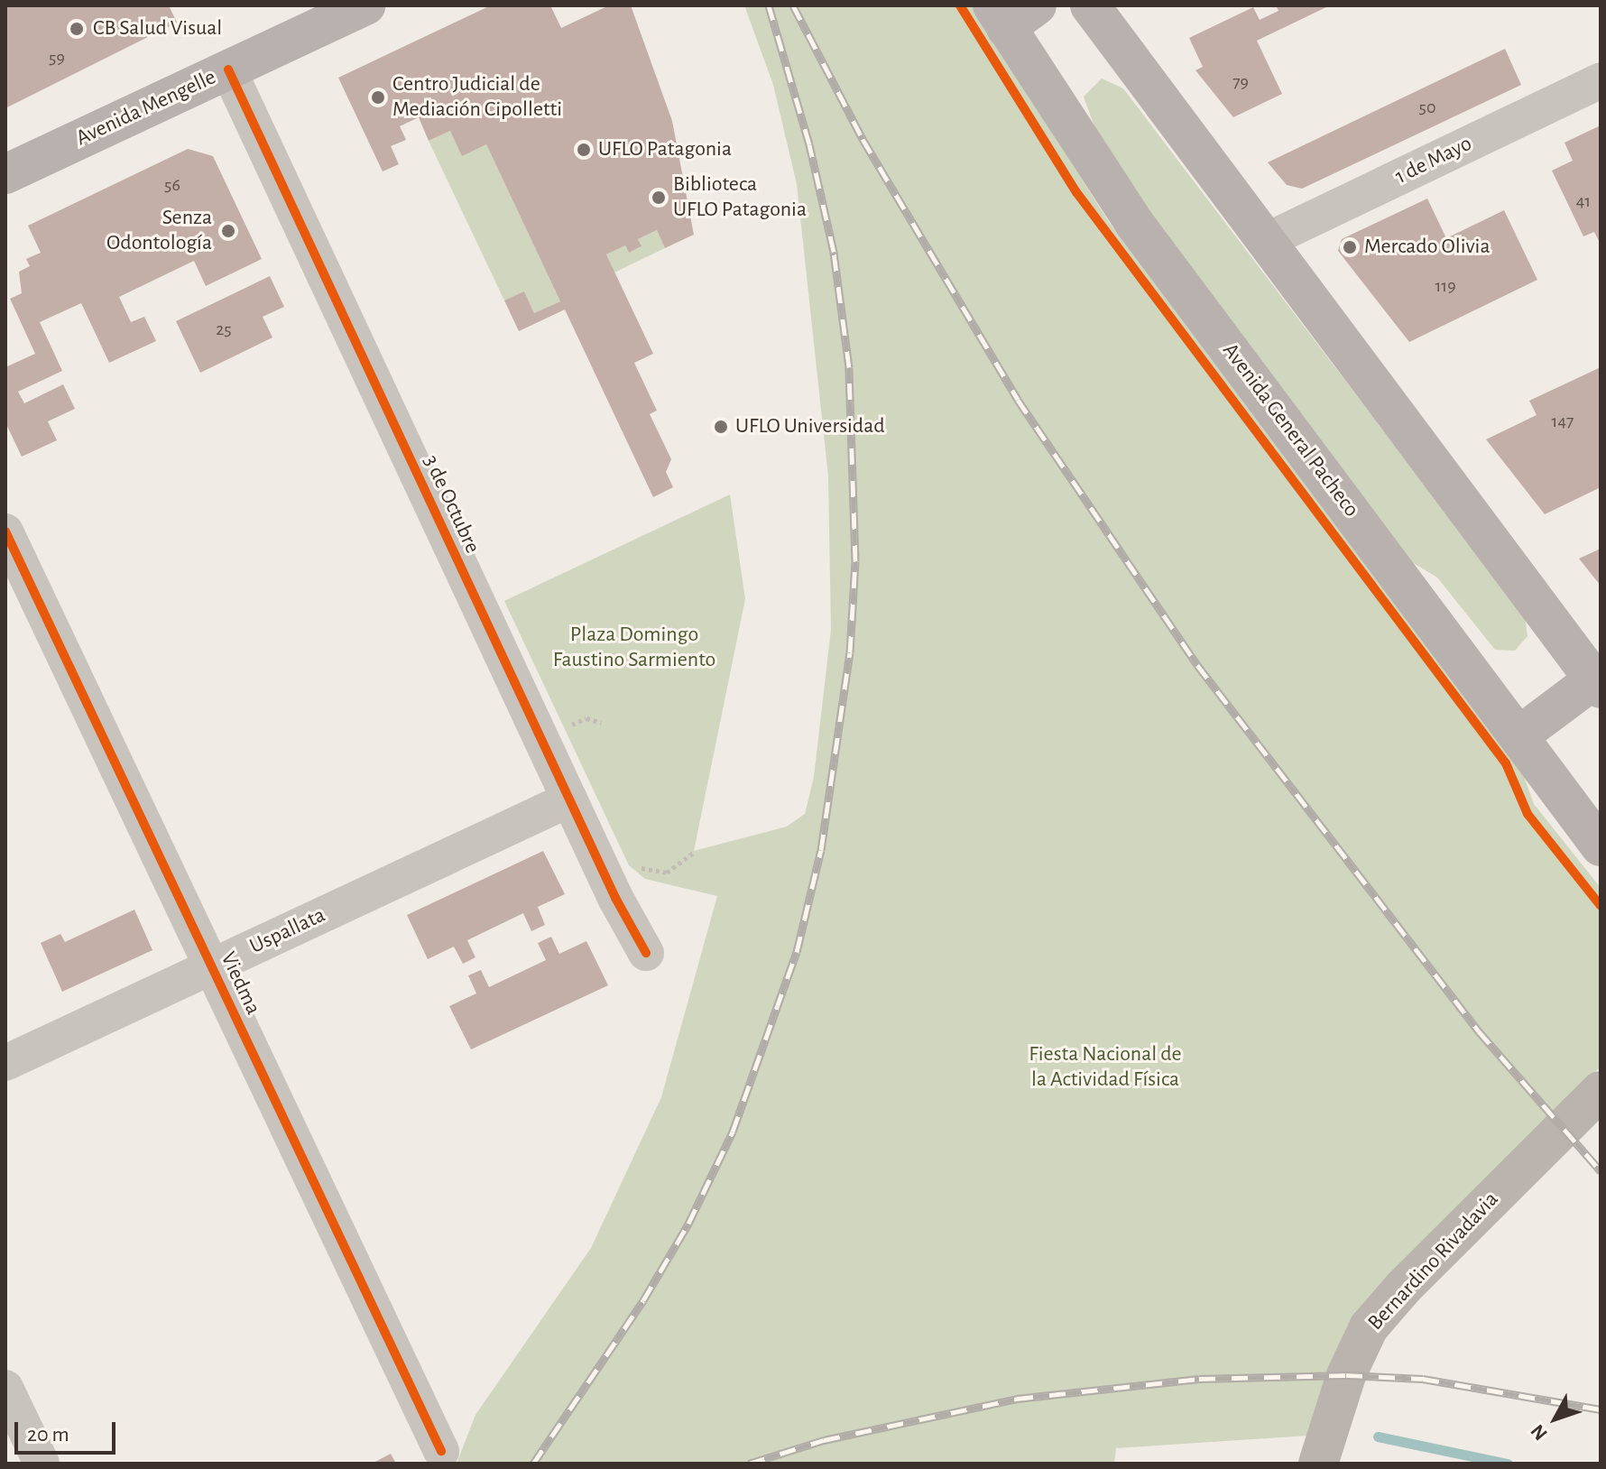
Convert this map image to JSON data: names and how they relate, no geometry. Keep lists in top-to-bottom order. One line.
{"streets":{"main road":["Avenida Mengelle","Avenida General Pacheco","Bernardino Rivadavia"],"street":["1 de Mayo","3 de Octubre","Uspallata","Viedma"]},"crossings":[["Avenida Mengelle","3 de Octubre"],["3 de Octubre","Uspallata"],["Uspallata","Viedma"]],"parks":["Plaza Domingo Faustino Sarmiento","Fiesta Nacional de la Actividad Física"],"places":["CB Salud Visual","Centro Judicial de Mediación Cipolletti","UFLO Patagonia","Biblioteca UFLO Patagonia","Senza Odontología","Mercado Olivia","UFLO Universidad"],"house_numbers":["59","79","50","56","41","119","25","147"],"scale_bar":"20 m","north":"bottom left"}
